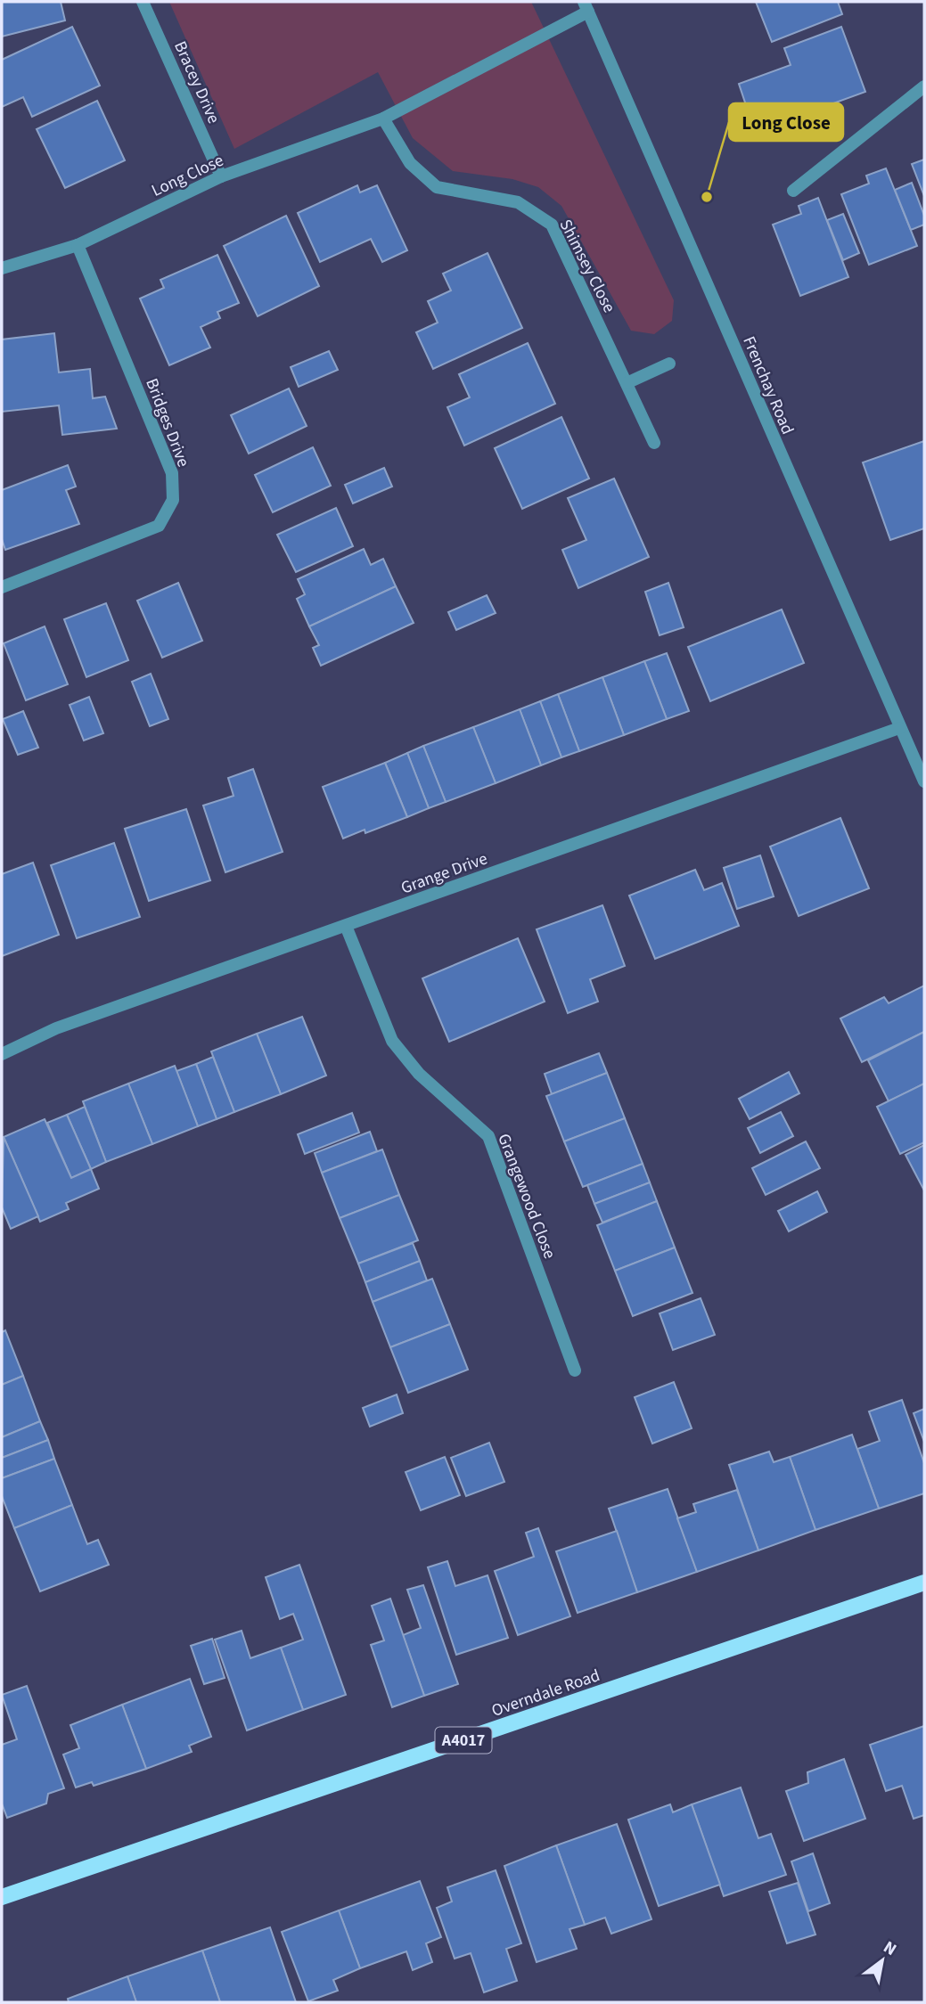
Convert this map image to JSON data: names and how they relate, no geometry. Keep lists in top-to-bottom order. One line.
{"streets":{"main road":["Overndale Road","A4017"],"street":["Bracey Drive","Long Close","Shimsey Close","Frenchay Road","Bridges Drive","Grange Drive","Grangewood Close"]},"crossings":[["Bracey Drive","Long Close"],["Long Close","Shimsey Close"],["Long Close","Frenchay Road"],["Long Close","Bridges Drive"],["Frenchay Road","Grange Drive"],["Grange Drive","Grangewood Close"]],"places":["Long Close"],"north":"top right"}
